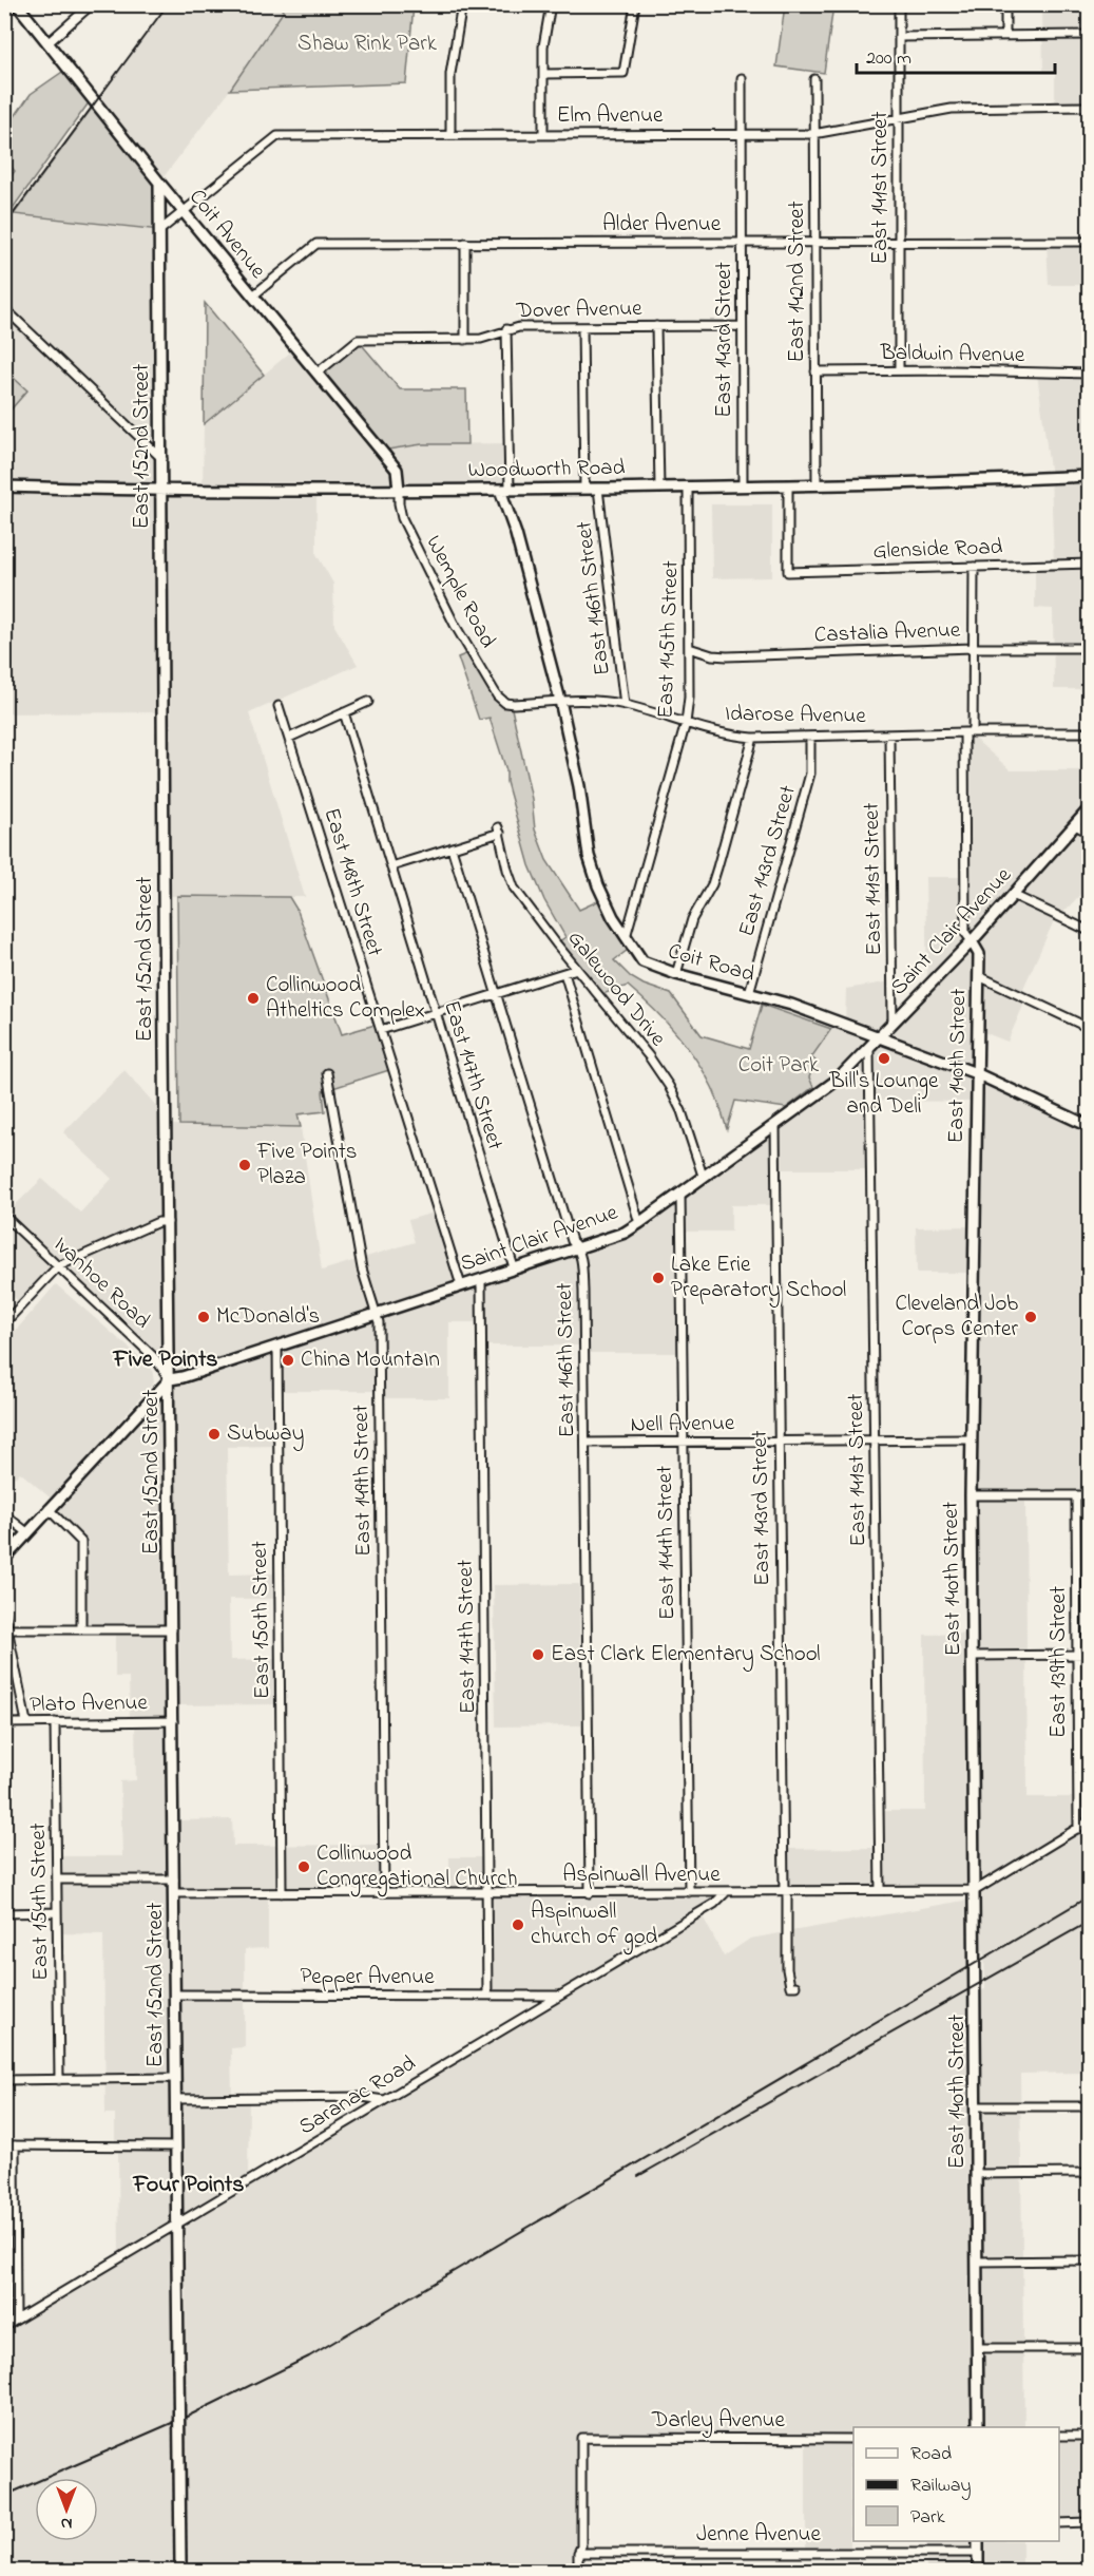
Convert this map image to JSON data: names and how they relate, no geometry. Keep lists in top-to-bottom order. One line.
{"streets":{"street":["Elm Avenue","East 141st Street","Alder Avenue","Coit Avenue","East 142nd Street","Dover Avenue","East 143rd Street","Baldwin Avenue","East 152nd Street","Woodworth Road","Glenside Road","Wemple Road","East 146th Street","Castalia Avenue","East 145th Street","Idarose Avenue","East 148th Street","Saint Clair Avenue","Coit Road","Galewood Drive","East 140th Street","East 147th Street","Ivanhoe Road","Nell Avenue","East 149th Street","East 144th Street","East 150th Street","East 139th Street","Plato Avenue","Aspinwall Avenue","East 154th Street","Pepper Avenue","Saranac Road","Darley Avenue","Jenne Avenue"]},"crossings":[["Elm Avenue","East 141st Street"],["Elm Avenue","Coit Avenue"],["Elm Avenue","East 142nd Street"],["Elm Avenue","East 143rd Street"],["Elm Avenue","East 152nd Street"],["East 141st Street","Alder Avenue"],["East 141st Street","Baldwin Avenue"],["East 141st Street","Idarose Avenue"],["East 141st Street","Saint Clair Avenue"],["East 141st Street","Nell Avenue"],["East 141st Street","Aspinwall Avenue"],["Alder Avenue","Coit Avenue"],["Alder Avenue","East 142nd Street"],["Alder Avenue","East 143rd Street"],["Coit Avenue","Dover Avenue"],["Coit Avenue","East 152nd Street"],["Coit Avenue","Woodworth Road"],["Coit Avenue","Wemple Road"],["East 142nd Street","Baldwin Avenue"],["East 142nd Street","Woodworth Road"],["Dover Avenue","East 143rd Street"],["East 143rd Street","Woodworth Road"],["East 143rd Street","Idarose Avenue"],["East 143rd Street","Saint Clair Avenue"],["East 143rd Street","Coit Road"],["East 143rd Street","Nell Avenue"],["East 143rd Street","Aspinwall Avenue"],["East 152nd Street","Woodworth Road"],["East 152nd Street","Saint Clair Avenue"],["East 152nd Street","Ivanhoe Road"],["East 152nd Street","Plato Avenue"],["East 152nd Street","Aspinwall Avenue"],["East 152nd Street","Pepper Avenue"],["East 152nd Street","Saranac Road"],["Woodworth Road","Glenside Road"],["Woodworth Road","Wemple Road"],["Woodworth Road","East 146th Street"],["Woodworth Road","East 145th Street"],["Woodworth Road","Coit Road"],["Glenside Road","East 140th Street"],["Wemple Road","Idarose Avenue"],["East 146th Street","Idarose Avenue"],["East 146th Street","Saint Clair Avenue"],["East 146th Street","Galewood Drive"],["East 146th Street","Nell Avenue"],["East 146th Street","Aspinwall Avenue"],["Castalia Avenue","East 145th Street"],["Castalia Avenue","East 140th Street"],["East 145th Street","Idarose Avenue"],["East 145th Street","Coit Road"],["Idarose Avenue","Coit Road"],["Idarose Avenue","East 140th Street"],["East 148th Street","Saint Clair Avenue"],["Saint Clair Avenue","Coit Road"],["Saint Clair Avenue","Galewood Drive"],["Saint Clair Avenue","East 140th Street"],["Saint Clair Avenue","East 147th Street"],["Saint Clair Avenue","Ivanhoe Road"],["Saint Clair Avenue","East 149th Street"],["Saint Clair Avenue","East 144th Street"],["Saint Clair Avenue","East 150th Street"],["Coit Road","East 140th Street"],["East 140th Street","Nell Avenue"],["East 140th Street","Aspinwall Avenue"],["East 147th Street","Aspinwall Avenue"],["East 147th Street","Pepper Avenue"],["Nell Avenue","East 144th Street"],["East 149th Street","Aspinwall Avenue"],["East 144th Street","Aspinwall Avenue"],["East 150th Street","Aspinwall Avenue"],["Plato Avenue","East 154th Street"],["Aspinwall Avenue","Saranac Road"],["Pepper Avenue","Saranac Road"],["Darley Avenue","Jenne Avenue"]],"districts":["Five Points","Four Points"],"parks":["Shaw Rink Park","Coit Park"],"places":["Collinwood Atheltics Complex","Bill's Lounge and Deli","Five Points Plaza","Lake Erie Preparatory School","McDonald's","Cleveland Job Corps Center","China MountaIn","Subway","East Clark Elementary School","Collinwood Congregational Church","Aspinwall church of god"],"legend":["Road","Railway","Park"],"scale_bar":"200 m","north":"bottom"}
